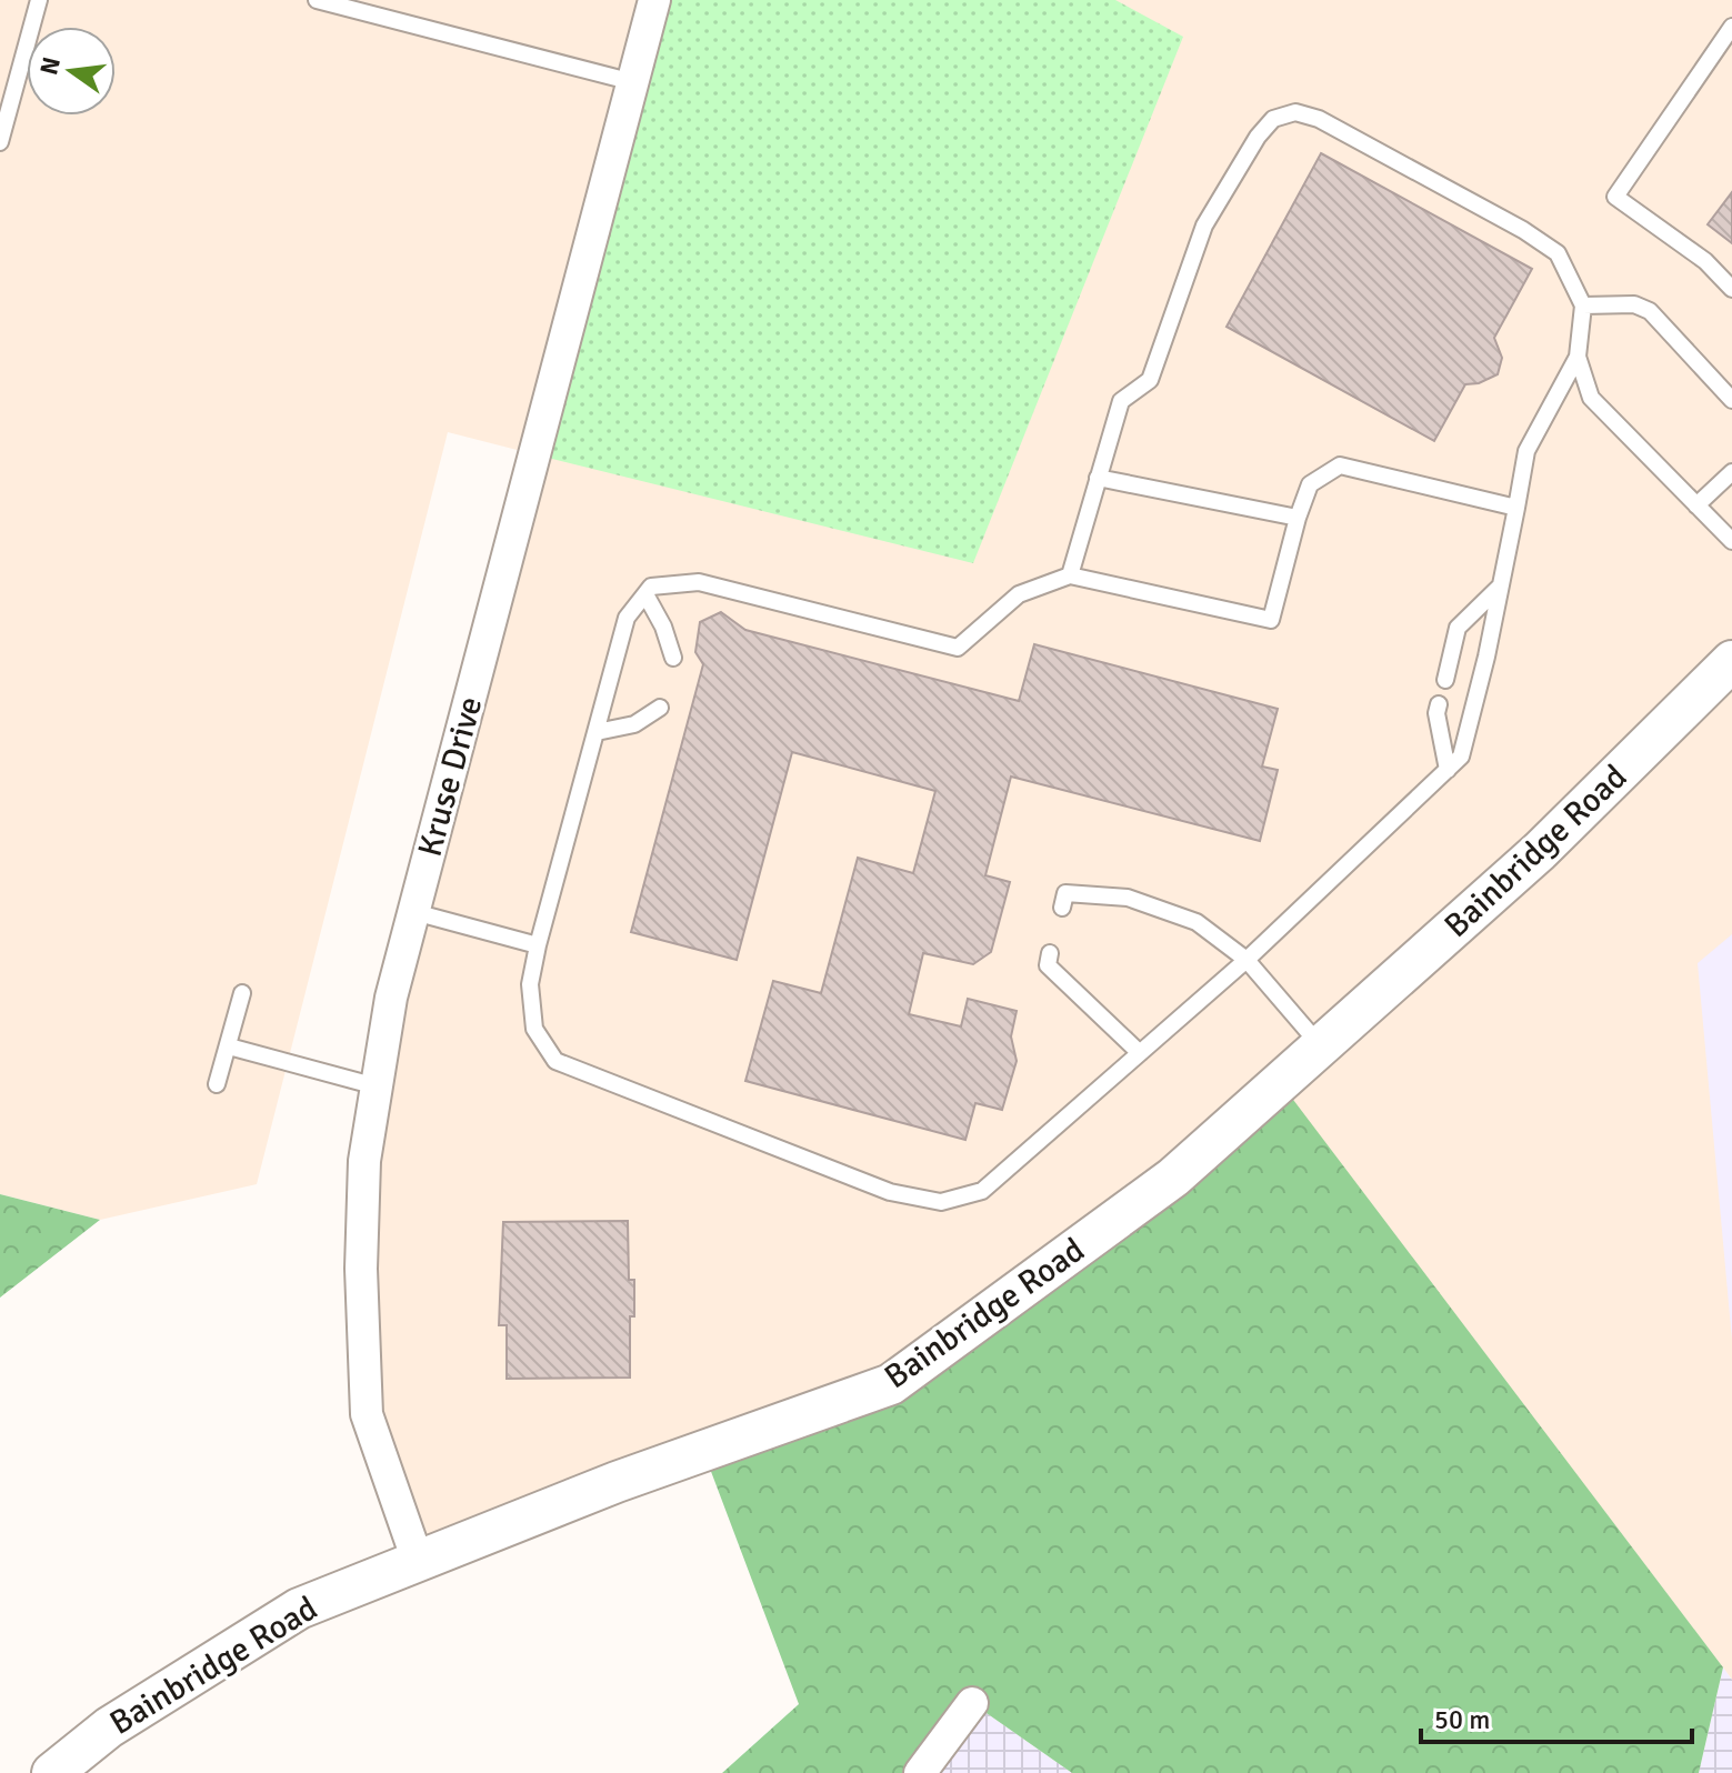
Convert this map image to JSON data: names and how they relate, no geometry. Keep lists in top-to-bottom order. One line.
{"streets":{"street":["Kruse Drive","Bainbridge Road"]},"crossings":[["Kruse Drive","Bainbridge Road"]],"scale_bar":"50 m","north":"left"}
